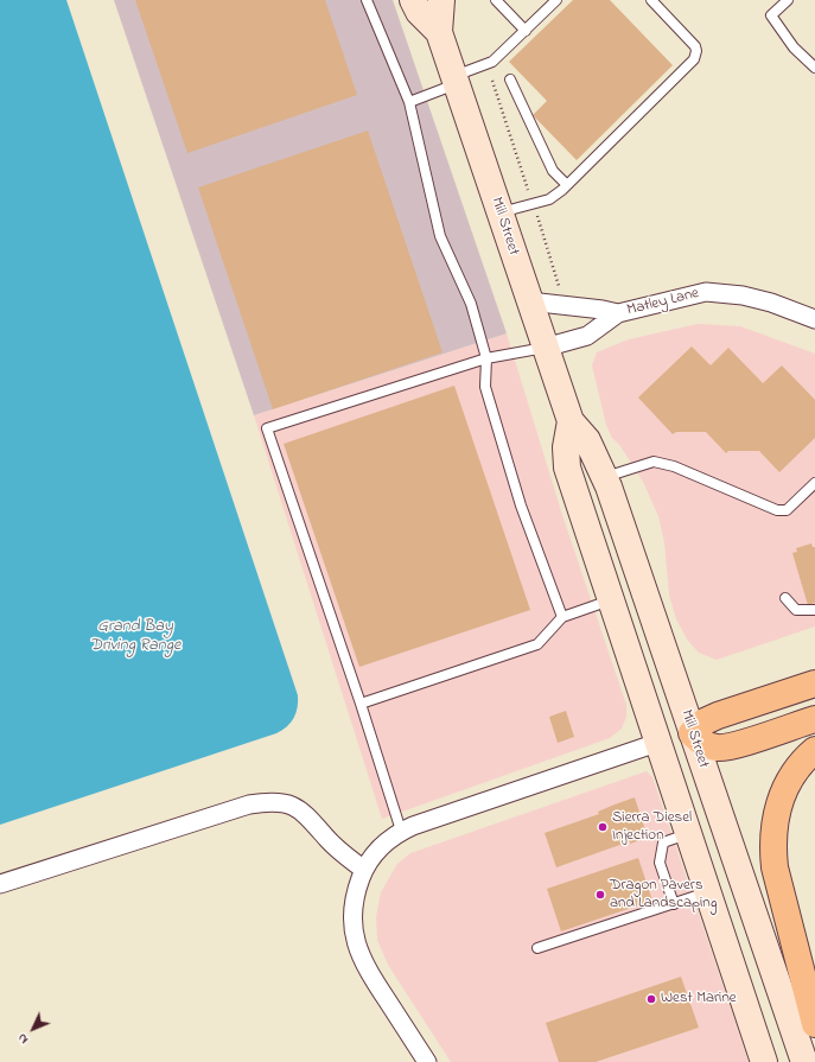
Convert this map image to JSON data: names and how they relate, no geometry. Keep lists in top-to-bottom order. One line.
{"streets":{"main road":["Mill Street"],"street":["Matley Lane"]},"crossings":[["Mill Street","Matley Lane"]],"water":["Grand Bay Driving Range"],"places":["Sierra Diesel Injection","Dragon Pavers and Landscaping","West Marine"],"north":"bottom left"}
